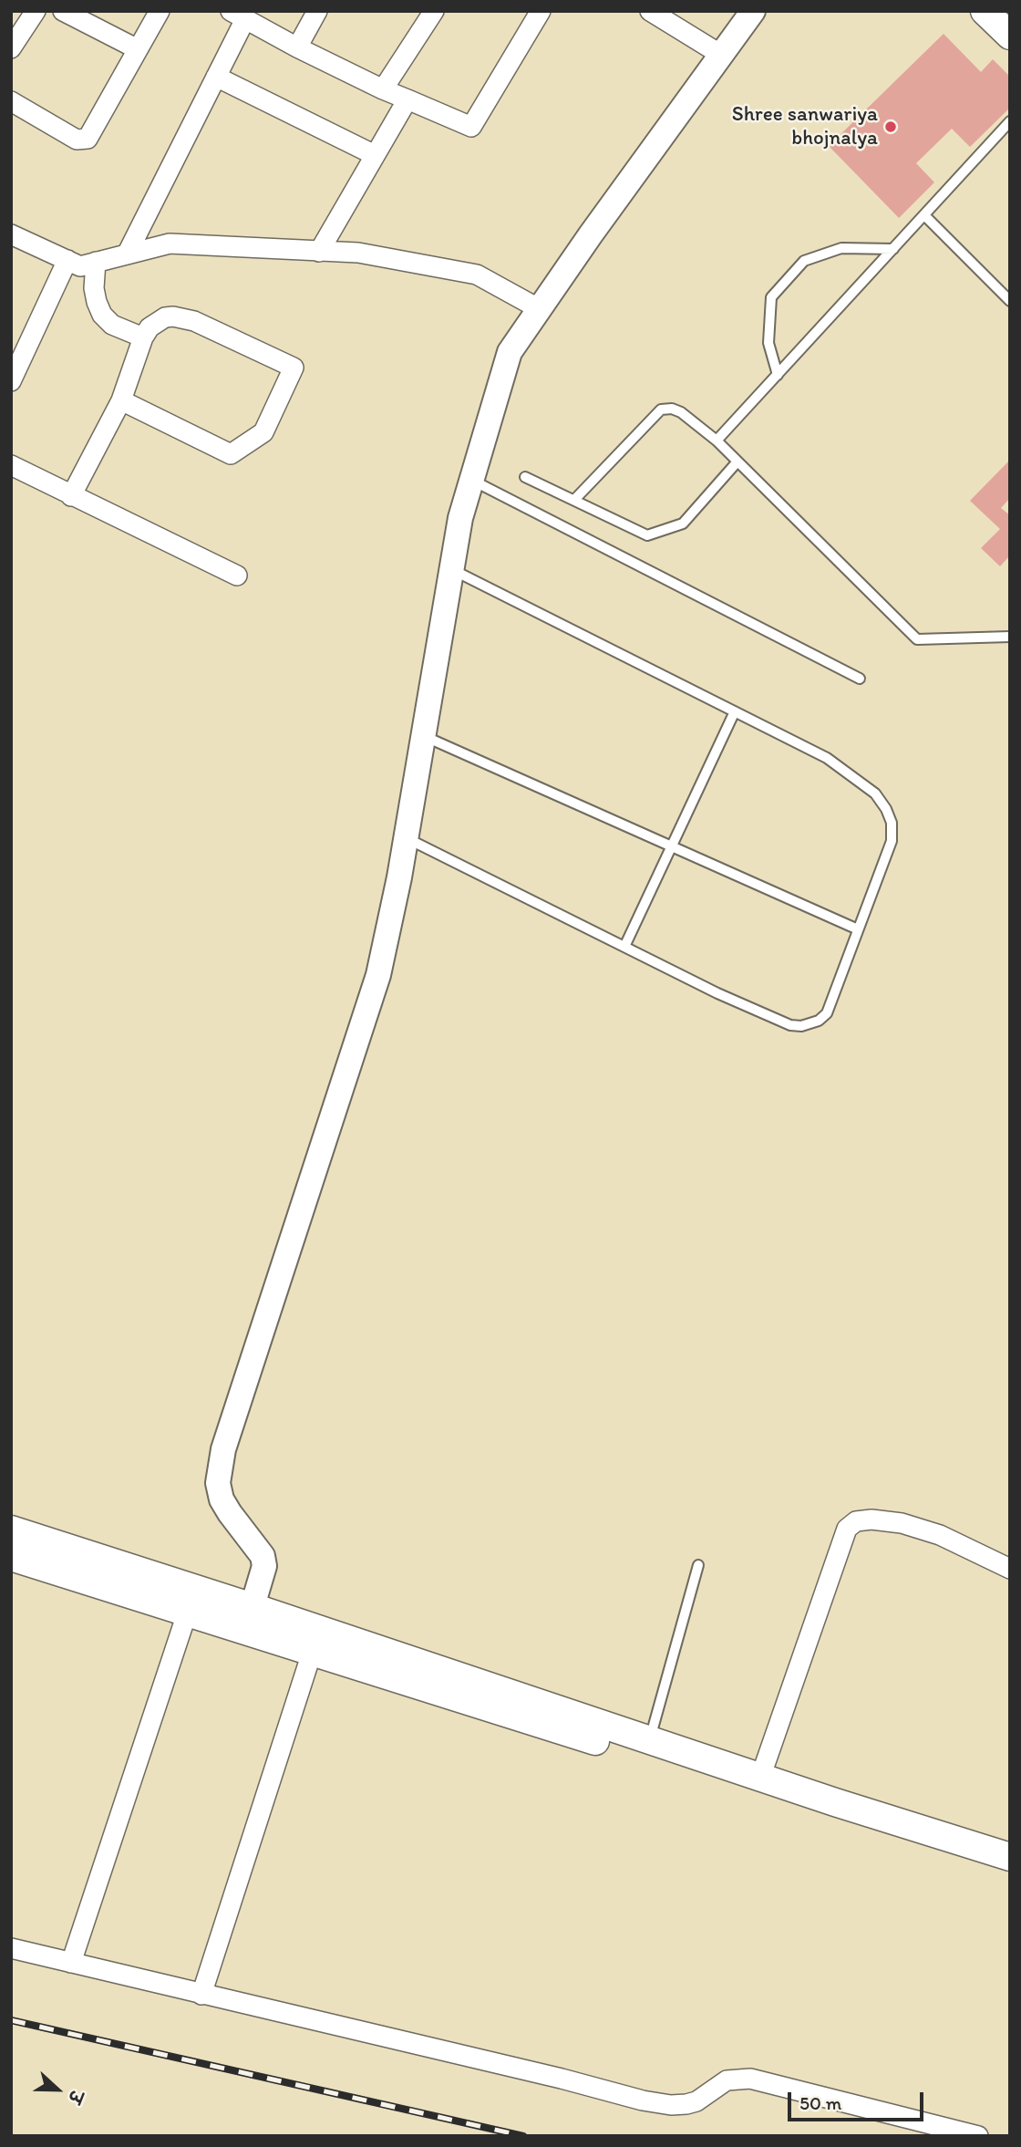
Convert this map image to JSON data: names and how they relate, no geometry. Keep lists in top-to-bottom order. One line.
{"places":["Shree sanwariya bhojnalya"],"scale_bar":"50 m","north":"right"}
